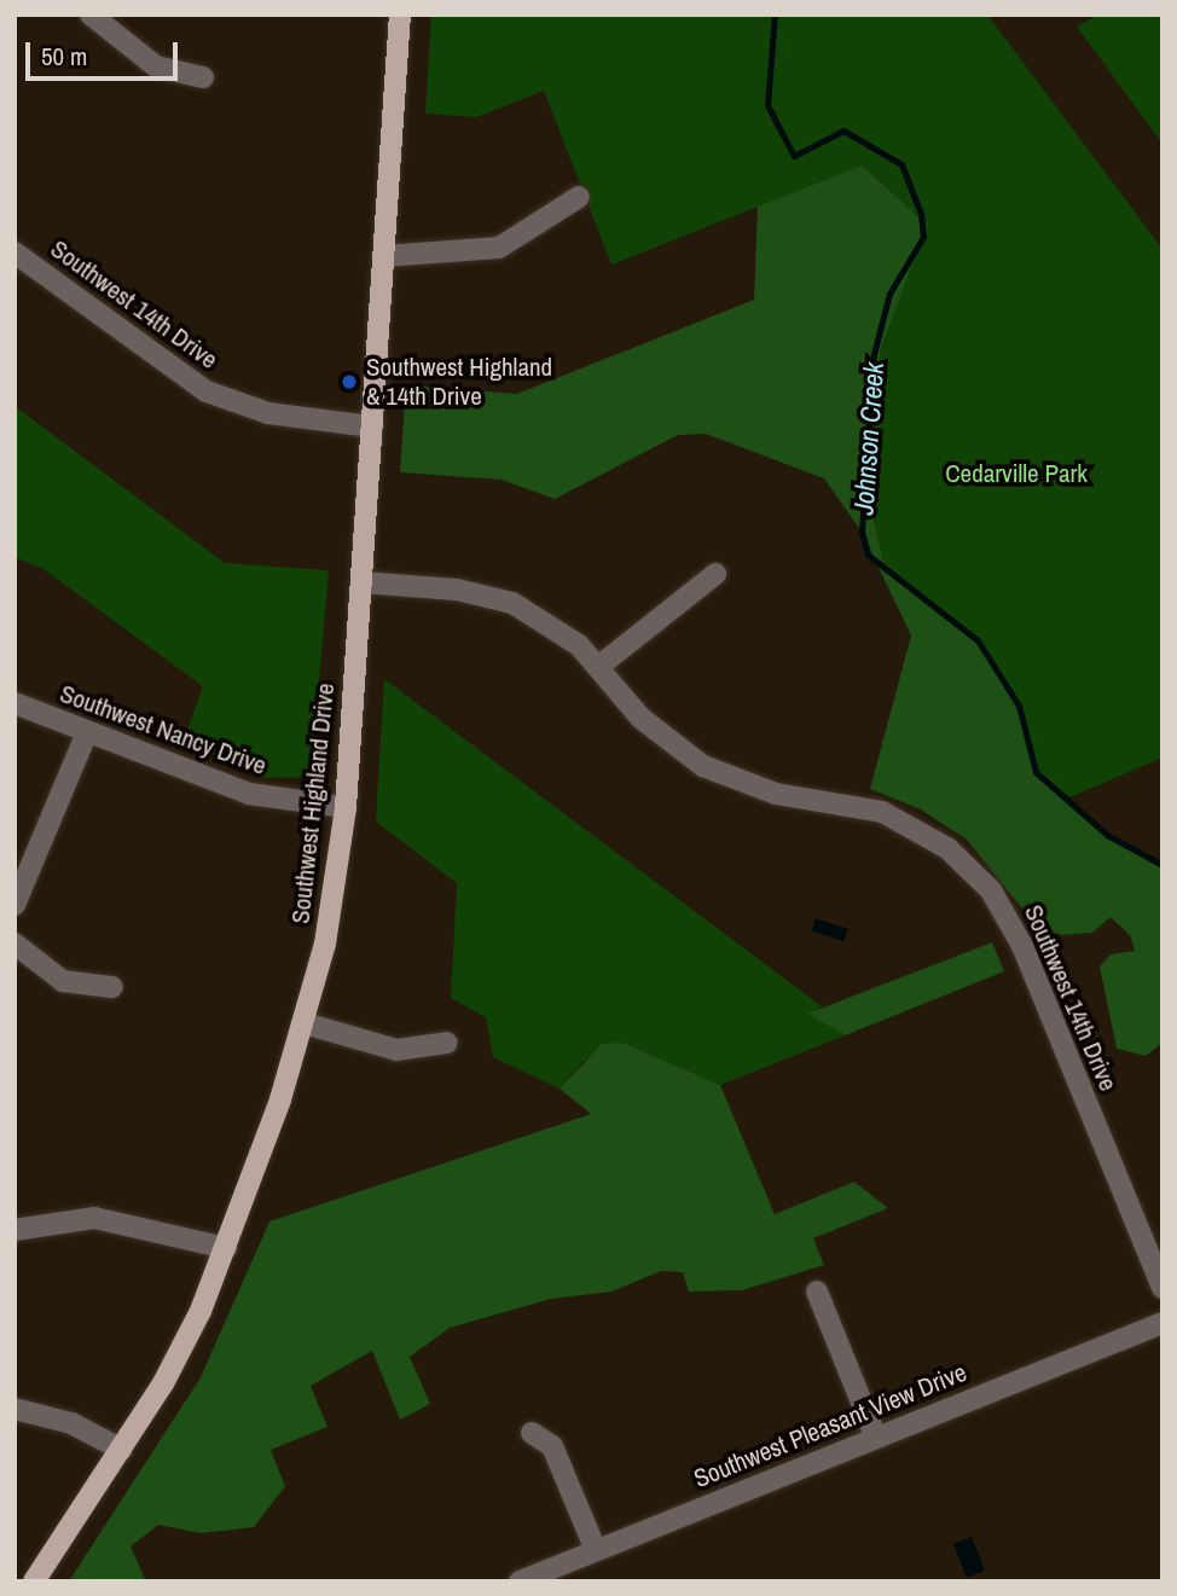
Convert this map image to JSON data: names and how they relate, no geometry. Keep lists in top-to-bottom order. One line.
{"streets":{"main road":["Southwest Highland Drive"],"street":["Southwest 14th Drive","Southwest Nancy Drive","Southwest Pleasant View Drive"]},"crossings":[["Southwest 14th Drive","Southwest Highland Drive"],["Southwest Nancy Drive","Southwest Highland Drive"]],"water":["Johnson Creek"],"parks":["Cedarville Park"],"places":["Southwest Highland & 14th Drive"],"scale_bar":"50 m"}
